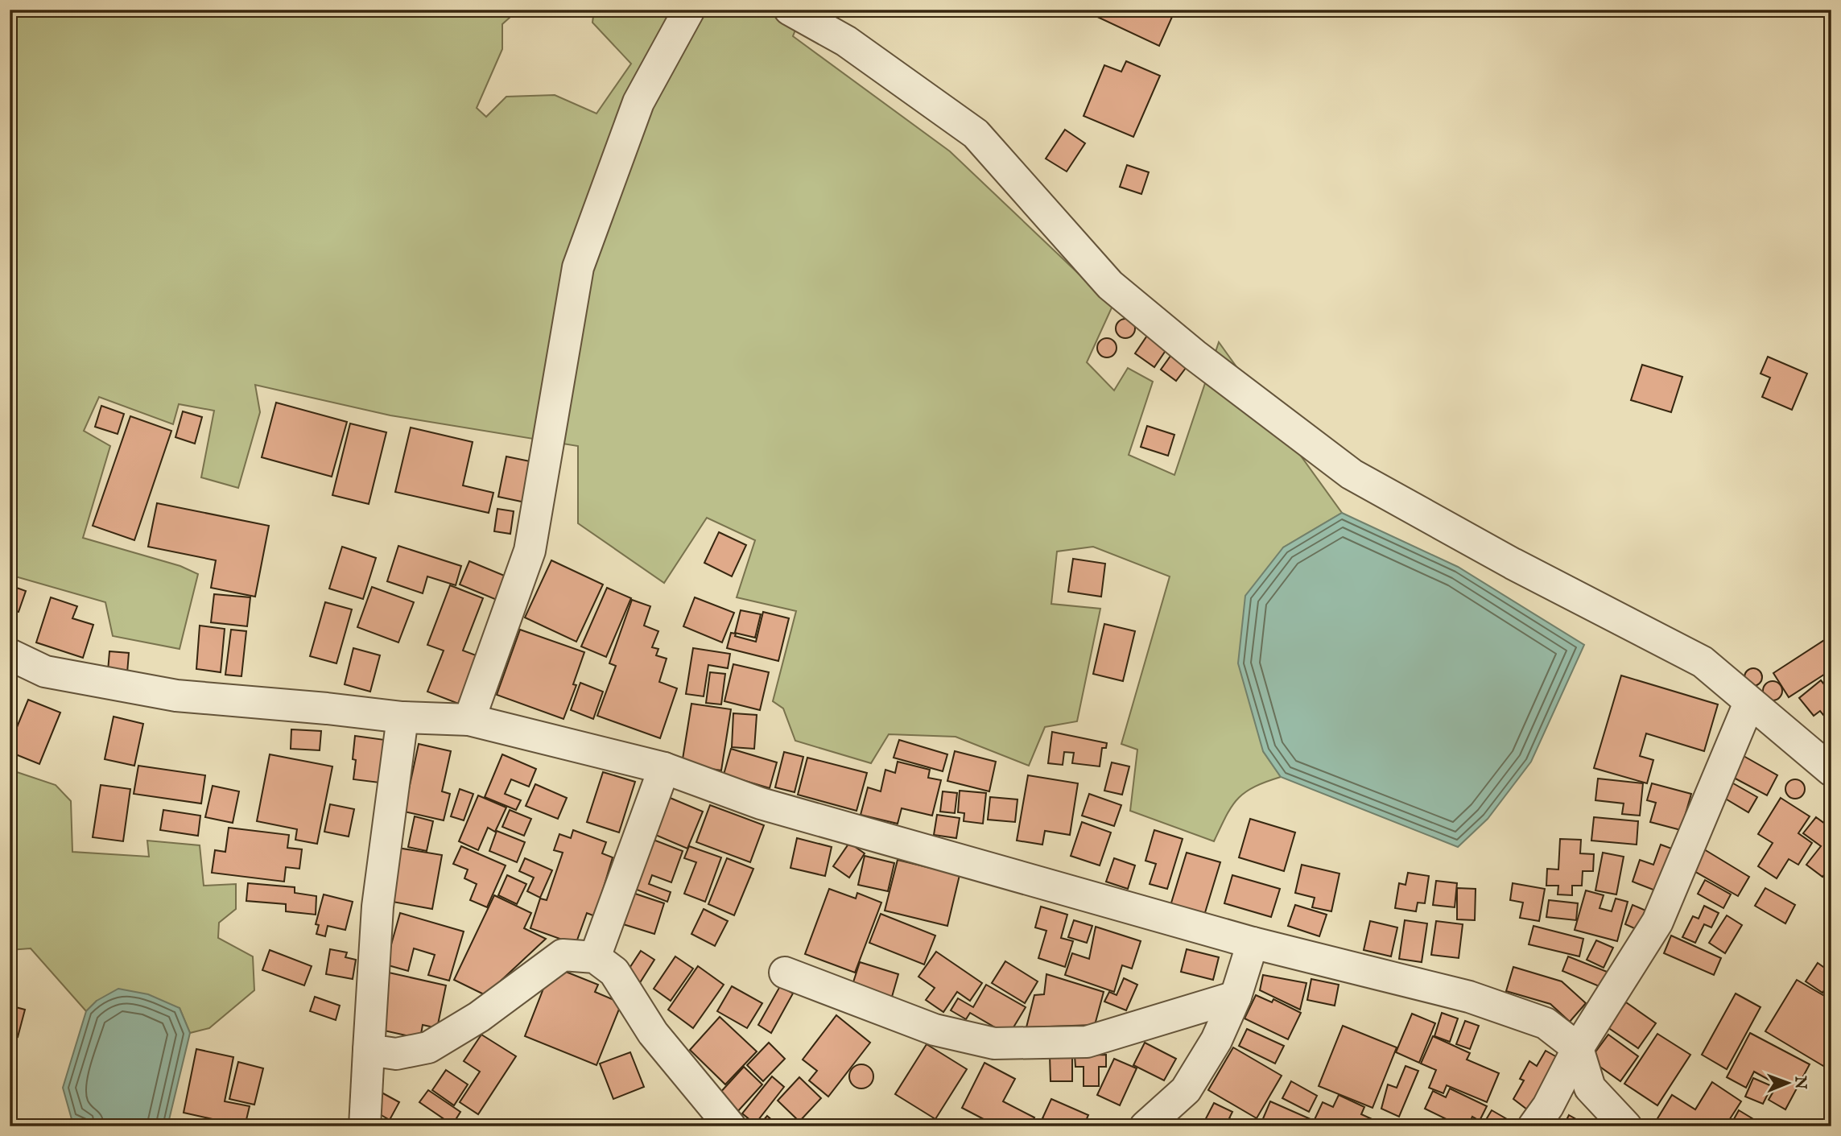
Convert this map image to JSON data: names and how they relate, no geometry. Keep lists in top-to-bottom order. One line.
{"north":"right"}
